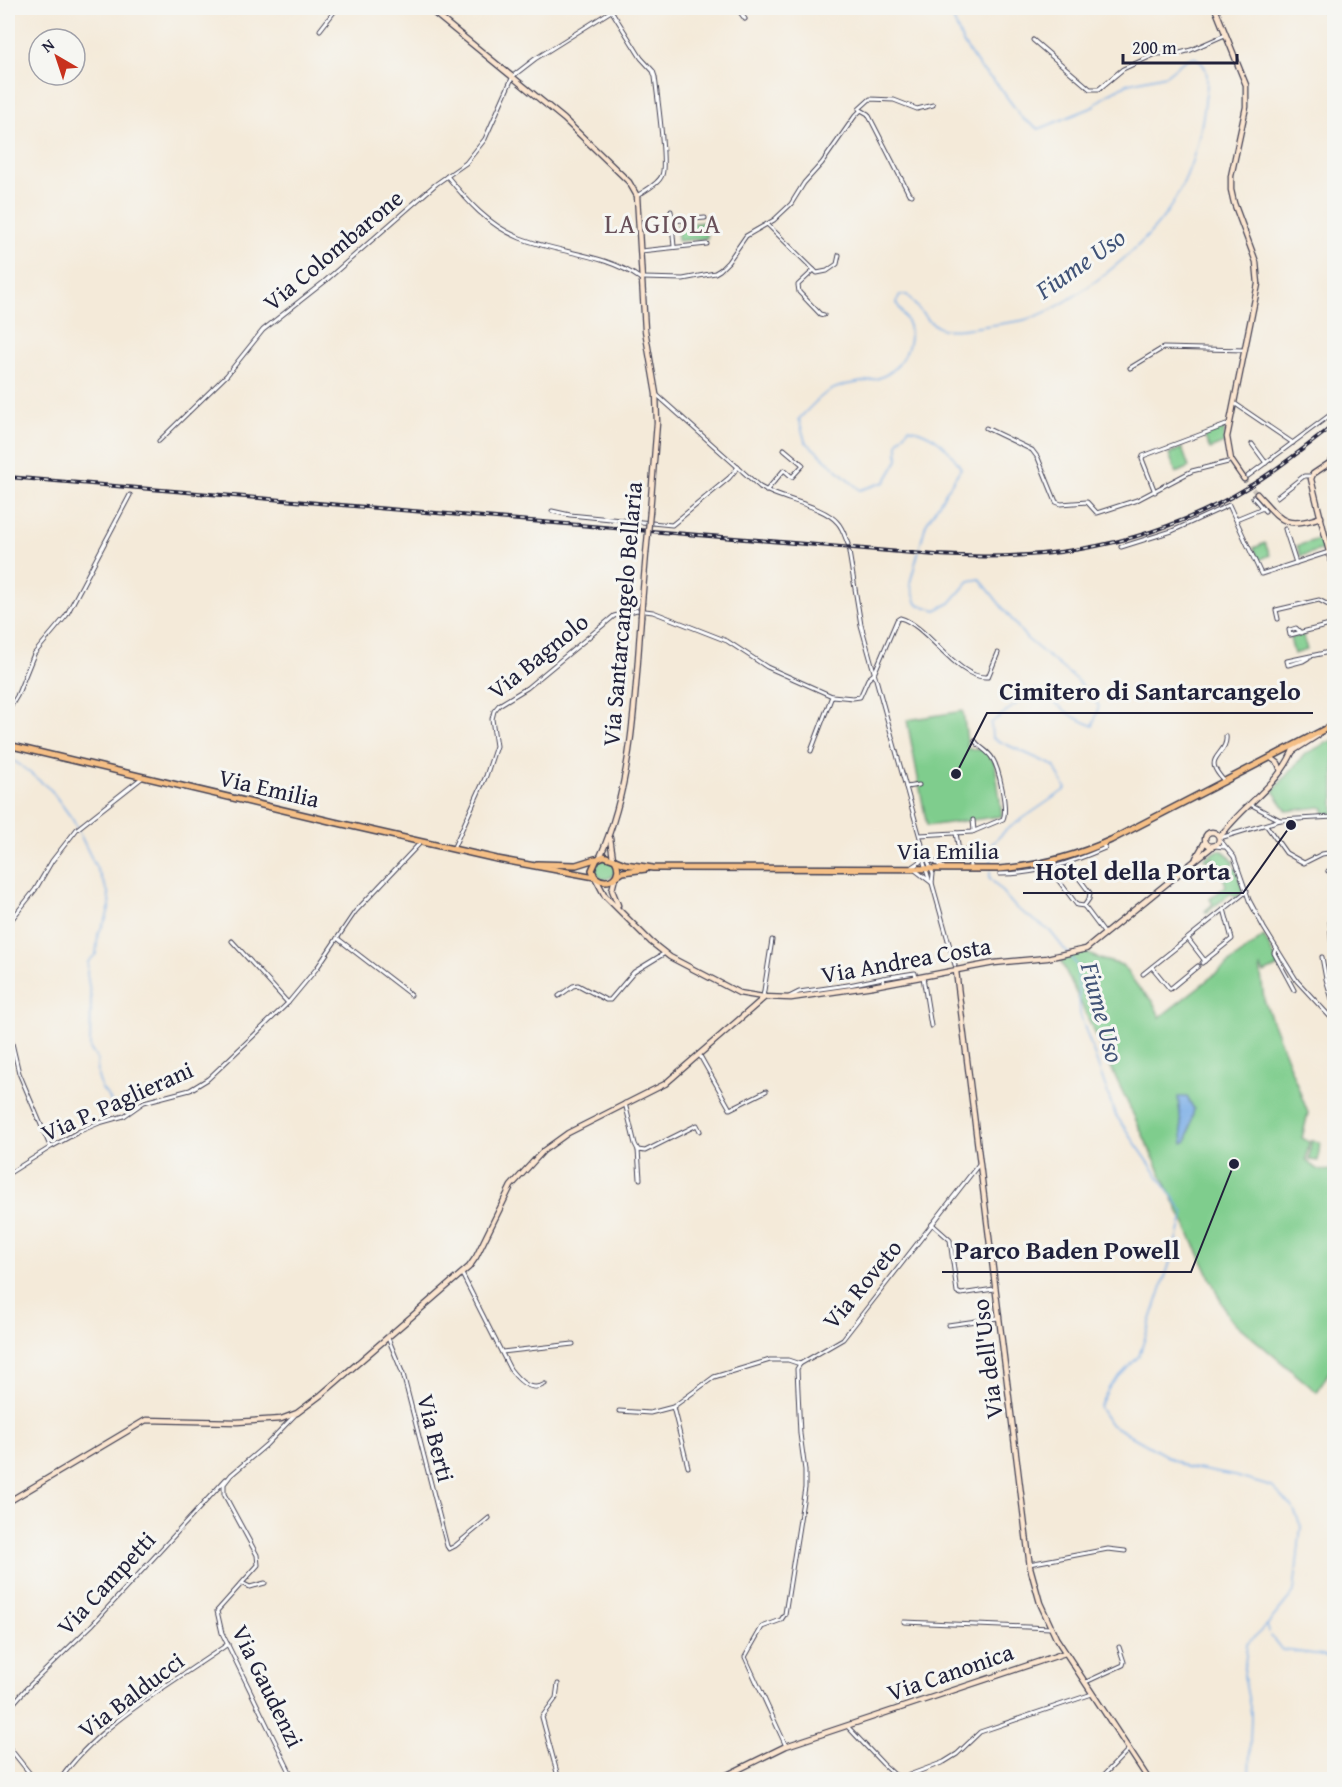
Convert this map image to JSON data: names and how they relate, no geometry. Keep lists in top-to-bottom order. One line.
{"streets":{"main road":["Via Emilia"],"street":["Via Colombarone","Via Santarcangelo Bellaria","Via Bagnolo","Via Andrea Costa","Via P. Paglierani","Via Roveto","Via dell'Uso","Via Berti","Via Campetti","Via Canonica","Via Gaudenzi","Via Balducci"]},"crossings":[["Via Santarcangelo Bellaria","Via Emilia"],["Via Santarcangelo Bellaria","Via Andrea Costa"],["Via Bagnolo","Via Emilia"],["Via Emilia","Via Andrea Costa"],["Via Emilia","Via P. Paglierani"],["Via Andrea Costa","Via dell'Uso"],["Via Roveto","Via dell'Uso"],["Via dell'Uso","Via Canonica"],["Via Campetti","Via Gaudenzi"],["Via Gaudenzi","Via Balducci"]],"districts":["LA GIOLA"],"water":["Fiume Uso"],"places":["Cimitero di Santarcangelo","Hotel della Porta","Parco Baden Powell"],"scale_bar":"200 m","north":"top left"}
